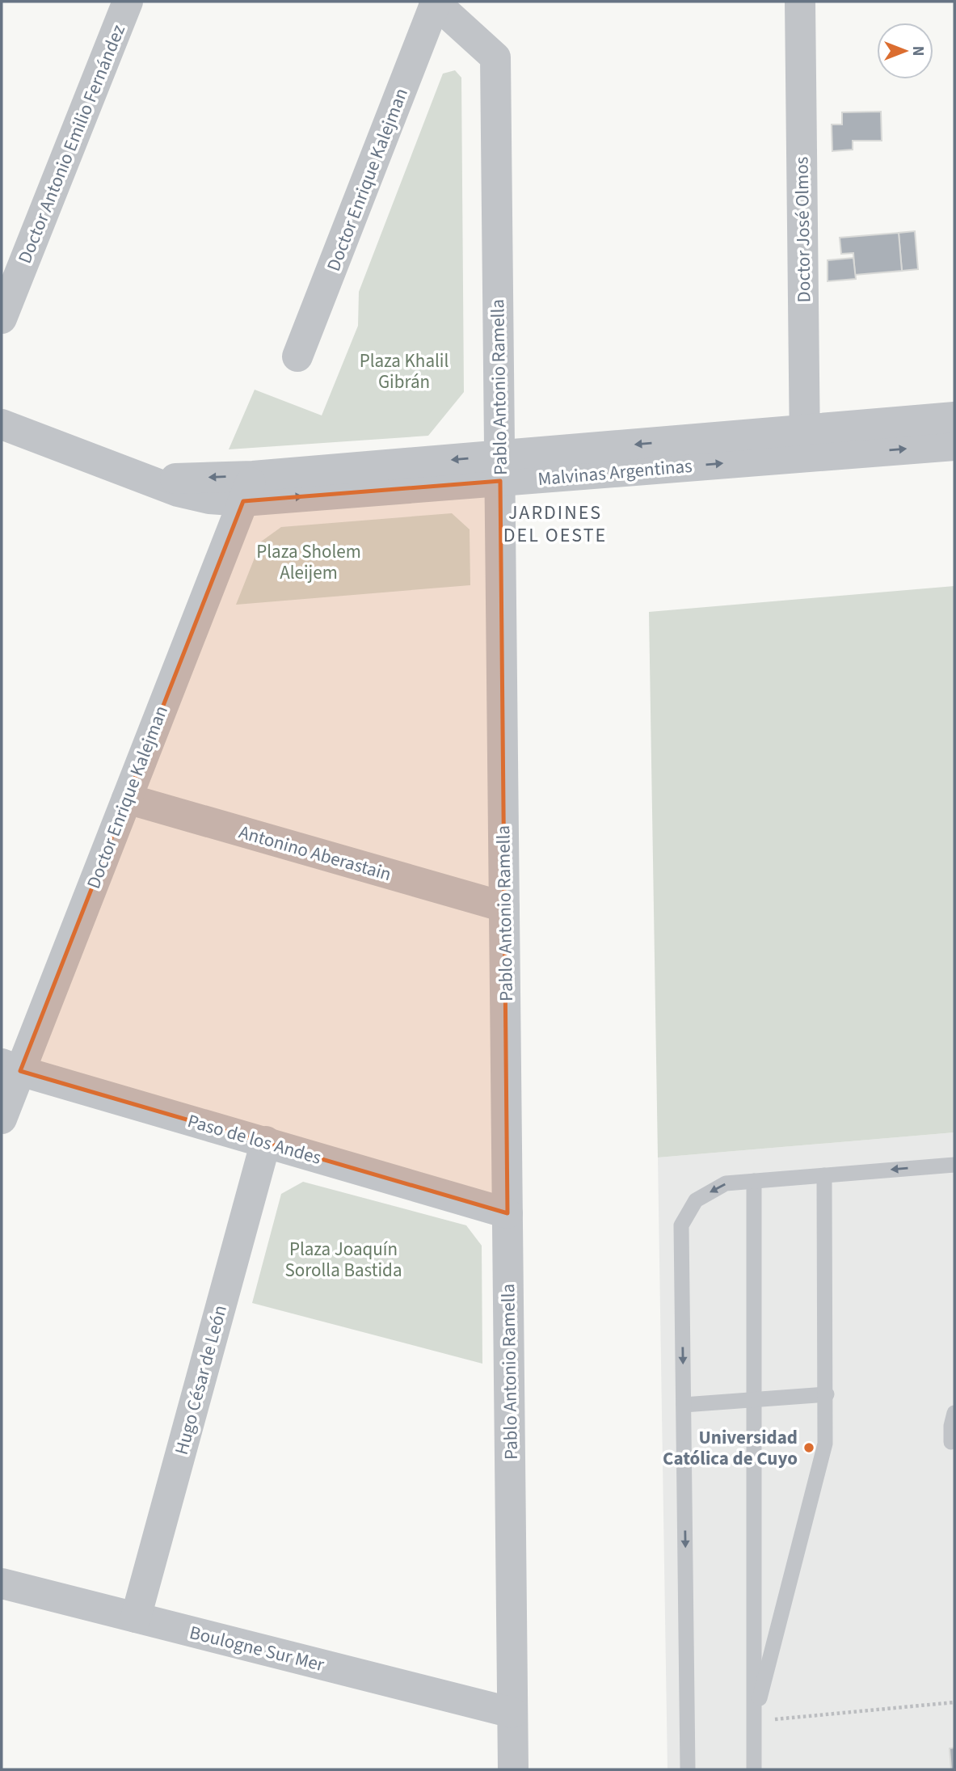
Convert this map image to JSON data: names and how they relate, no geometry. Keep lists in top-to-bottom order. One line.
{"streets":{"street":["Doctor Antonio Emilio Fernández","Doctor Enrique Kalejman","Doctor José Olmos","Pablo Antonio Ramella","Malvinas Argentinas","Antonino Aberastain","Paso de los Andes","Hugo César de León","Boulogne Sur Mer"]},"crossings":[["Doctor Enrique Kalejman","Pablo Antonio Ramella"],["Doctor Enrique Kalejman","Malvinas Argentinas"],["Doctor Enrique Kalejman","Antonino Aberastain"],["Doctor Enrique Kalejman","Paso de los Andes"],["Doctor José Olmos","Malvinas Argentinas"],["Pablo Antonio Ramella","Malvinas Argentinas"],["Pablo Antonio Ramella","Antonino Aberastain"],["Pablo Antonio Ramella","Paso de los Andes"],["Pablo Antonio Ramella","Boulogne Sur Mer"],["Paso de los Andes","Hugo César de León"],["Hugo César de León","Boulogne Sur Mer"]],"districts":["JARDINES DEL OESTE"],"parks":["Plaza Khalil Gibrán","Plaza Sholem Aleijem","Plaza Joaquín Sorolla Bastida"],"places":["Universidad Católica de Cuyo"],"north":"right"}
